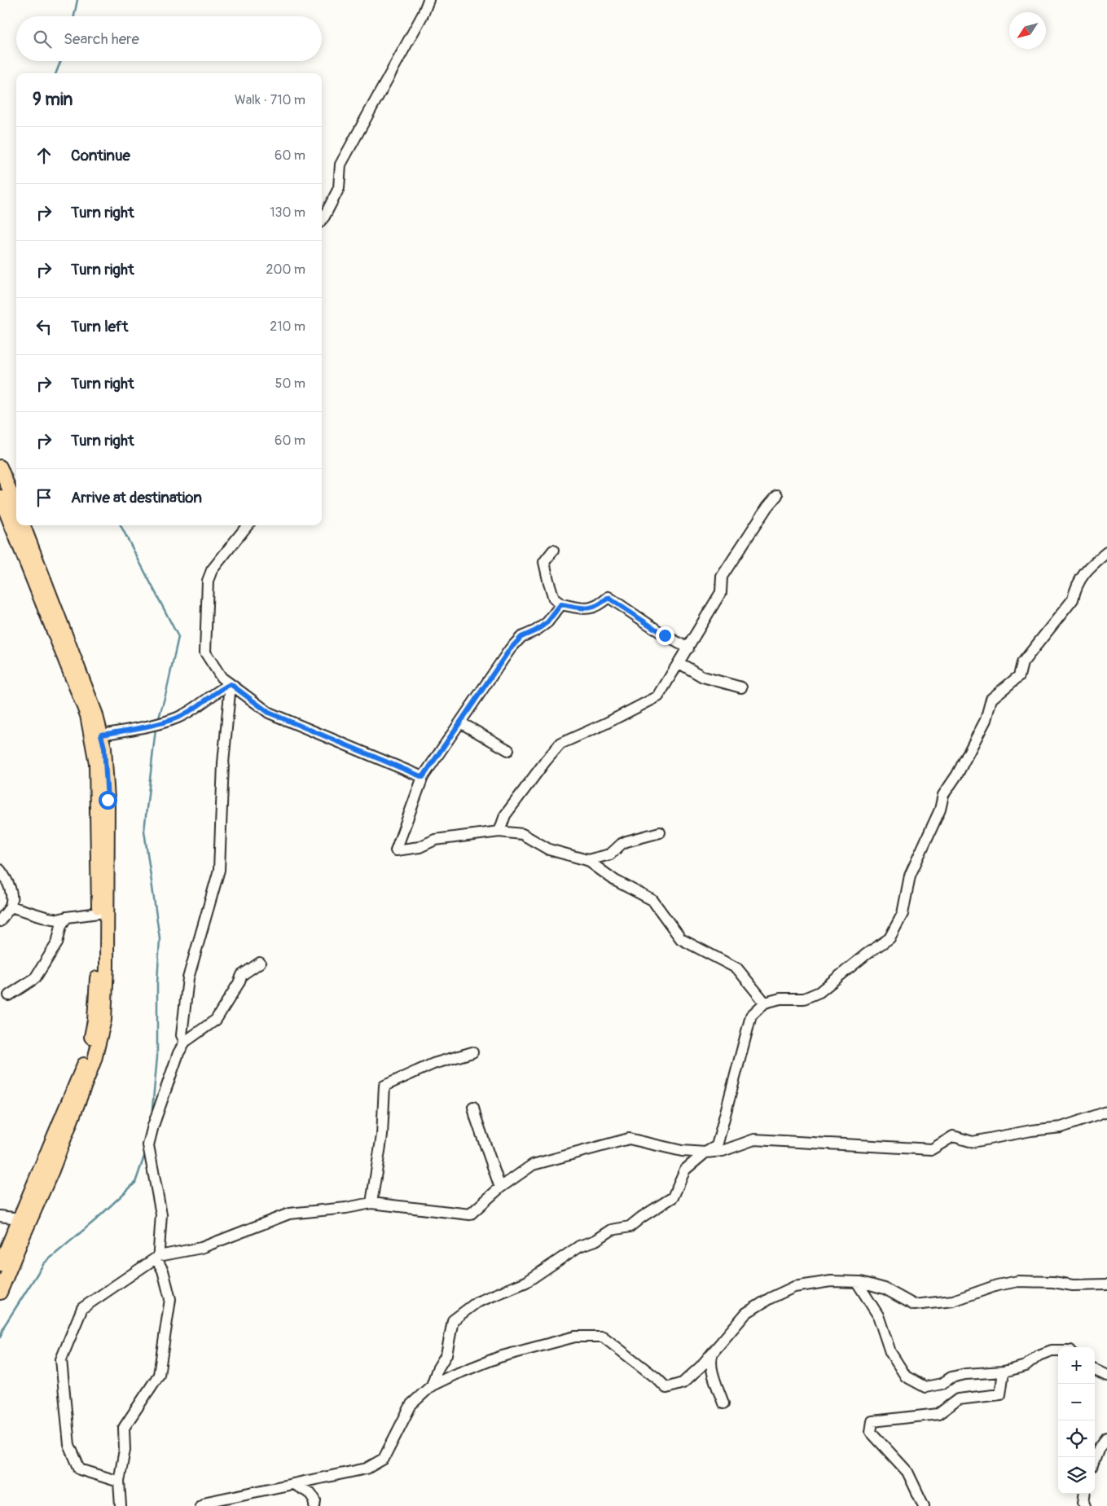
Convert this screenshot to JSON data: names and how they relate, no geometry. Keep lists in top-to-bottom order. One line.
{"north":"bottom left","page":{"search":"Search here","heading":["9 min","Walk · 710 m"],"list":[["Continue","60 m"],["Turn right","130 m"],["Turn right","200 m"],["Turn left","210 m"],["Turn right","50 m"],["Turn right","60 m"],"Arrive at destination"],"map_buttons":["+","−"]}}
